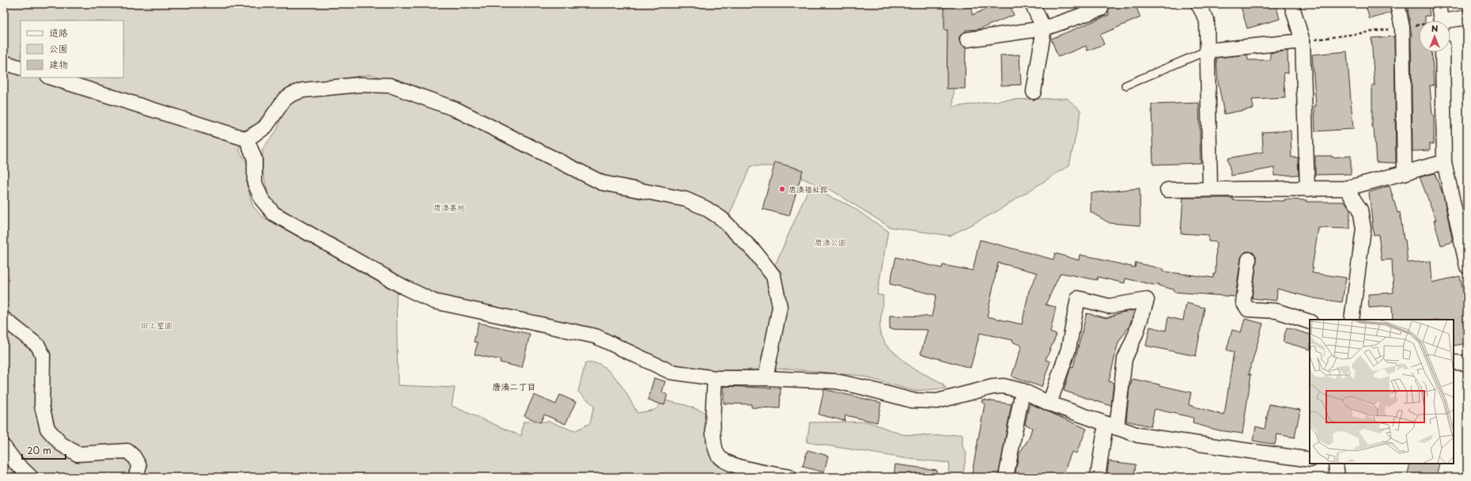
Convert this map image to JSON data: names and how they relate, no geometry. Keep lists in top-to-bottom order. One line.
{"districts":["唐湊二丁目"],"parks":["唐湊墓地","唐湊公園","田上霊園"],"places":["唐湊福祉館"],"legend":["道路","公園","建物"],"scale_bar":"20 m","north":"top"}
